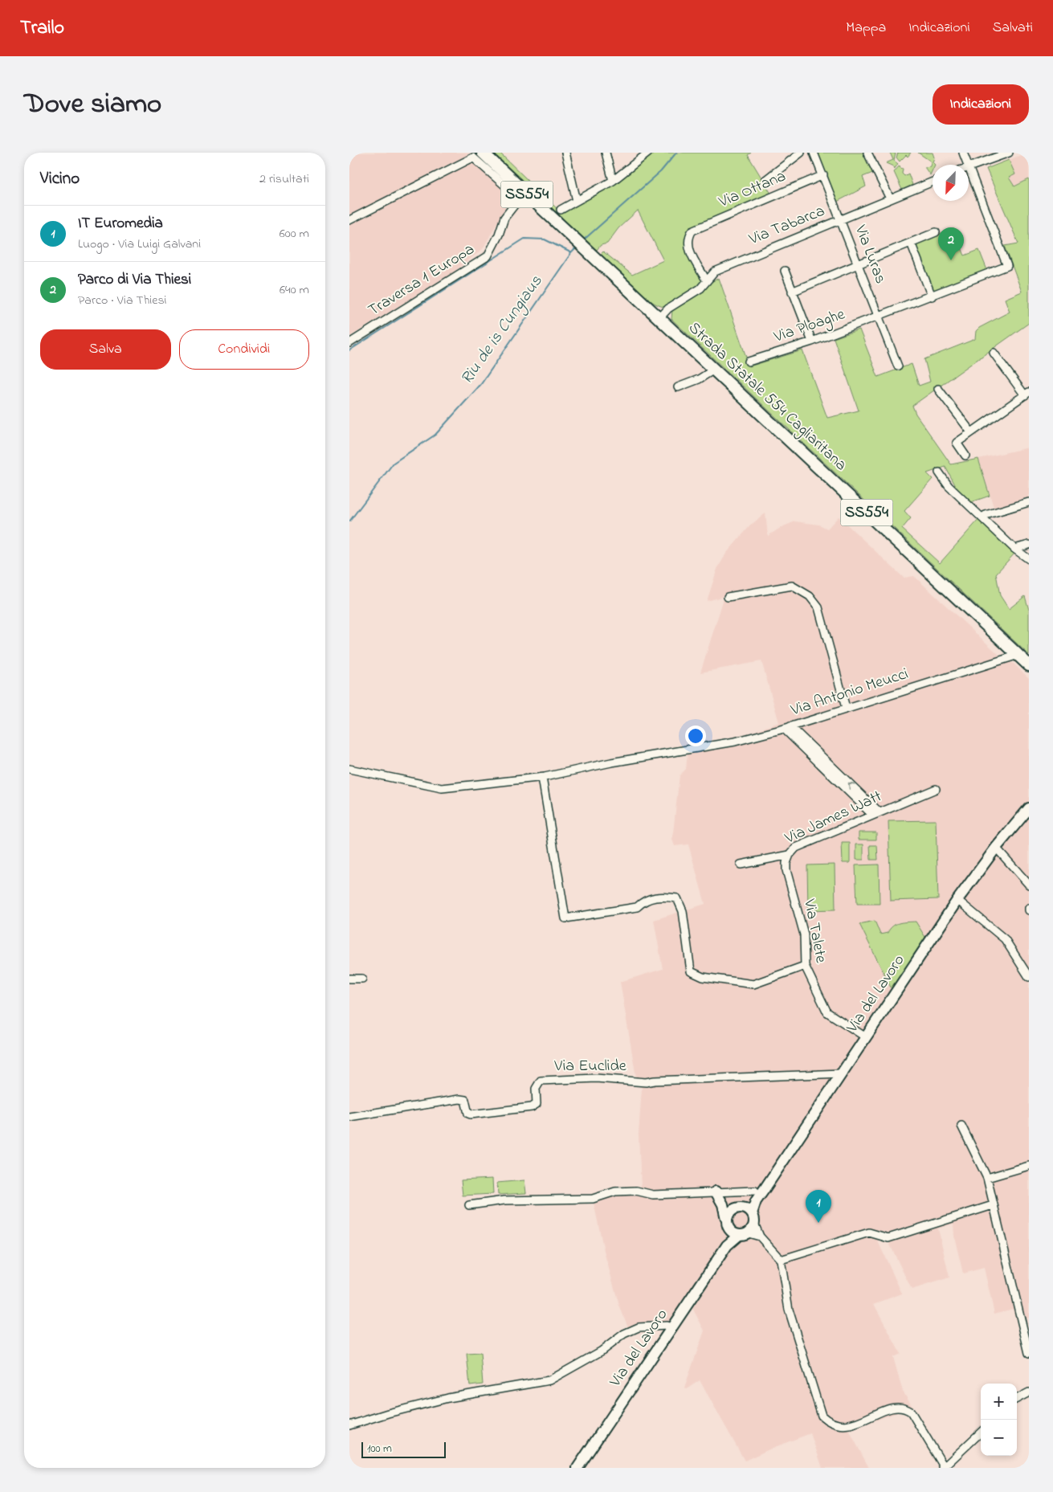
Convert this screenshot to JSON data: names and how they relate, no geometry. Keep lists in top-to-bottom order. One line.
{"streets":{"main road":["SS554","Strada Statale 554 Cagliaritana","Via del Lavoro"],"street":["Via Ottana","Via Tabarca","Via Luras","Traversa 1 Europa","Via Ploaghe","Via Antonio Meucci","Via James Watt","Via Talete","Via Euclide"]},"crossings":[["Via Ottana","Via Tabarca"],["Via Ottana","Via Luras"],["Via Tabarca","Via Luras"],["Via Tabarca","Strada Statale 554 Cagliaritana"],["Via Luras","Via Ploaghe"],["Traversa 1 Europa","Strada Statale 554 Cagliaritana"],["Strada Statale 554 Cagliaritana","Via Antonio Meucci"],["Via James Watt","Via Talete"],["Via Talete","Via del Lavoro"],["Via del Lavoro","Via Euclide"]],"water":["Riu de is Cungiaus"],"scale_bar":"100 m","north":"bottom left","page":{"header":"Trailo","nav":["Mappa","Indicazioni","Salvati"],"title":"Dove siamo","buttons":["Indicazioni",["Salva","Condividi"]],"heading":["Vicino","2 risultati"],"list":[{"mark":"1","name":"IT Euromedia","note":"Luogo · Via Luigi Galvani","value":"600 m"},{"mark":"2","name":"Parco di Via Thiesi","note":"Parco · Via Thiesi","value":"640 m"}],"pins":["2","1"],"map_buttons":["+","−"],"scale":"100 m"}}
